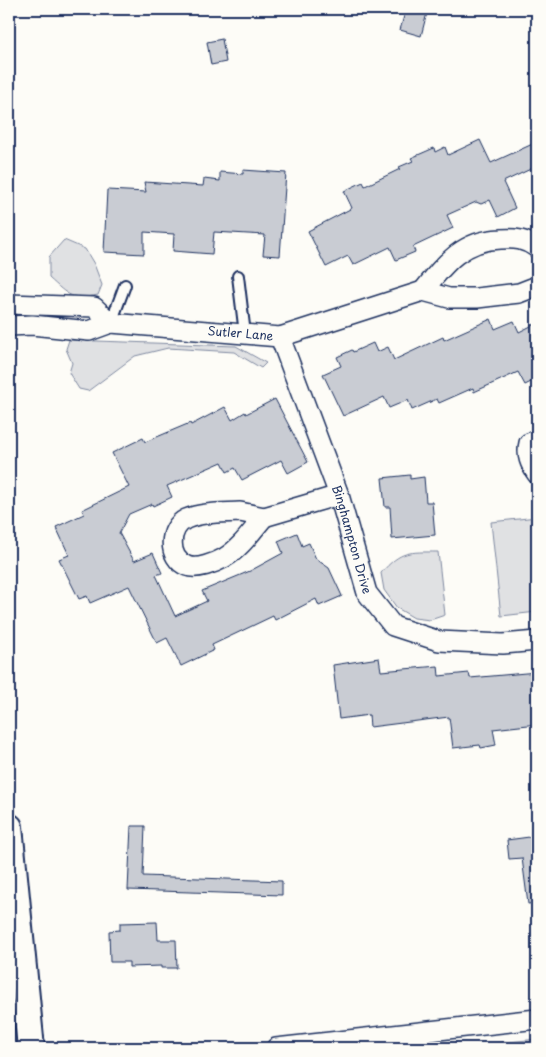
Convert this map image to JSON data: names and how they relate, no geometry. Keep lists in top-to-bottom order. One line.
{"streets":{"street":["Sutler Lane","Binghampton Drive"]},"crossings":[["Sutler Lane","Binghampton Drive"]]}
